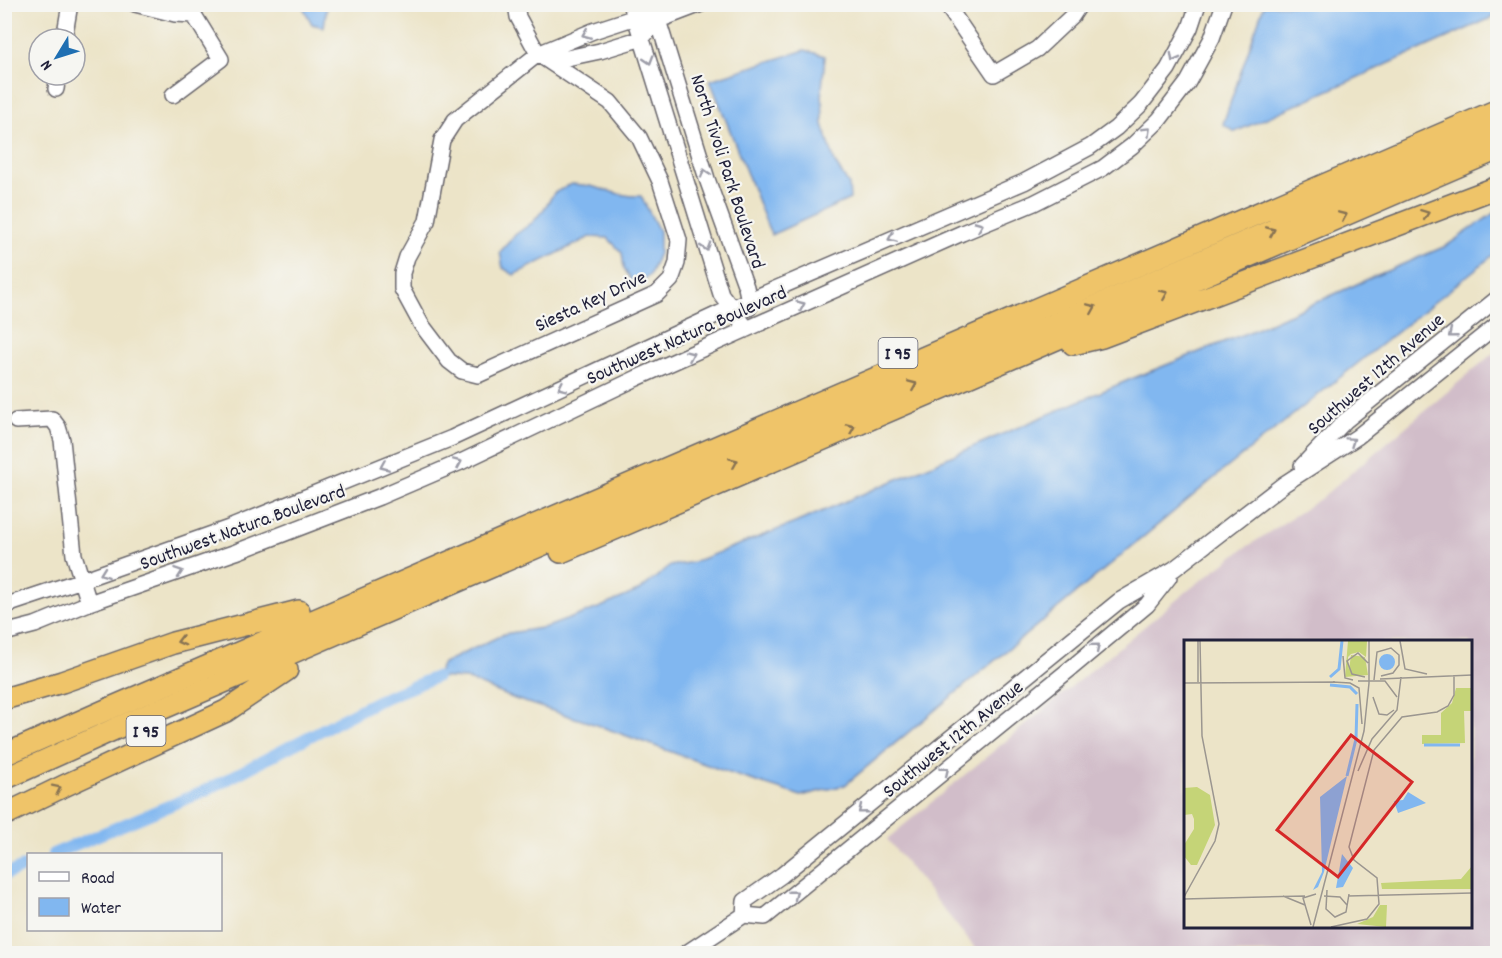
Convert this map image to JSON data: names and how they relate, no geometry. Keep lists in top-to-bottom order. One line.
{"streets":{"highway":["I 95"],"street":["North Tivoli Park Boulevard","Siesta Key Drive","Southwest Natura Boulevard","Southwest 12th Avenue"]},"crossings":[["North Tivoli Park Boulevard","Southwest Natura Boulevard"]],"legend":["Road","Water"],"north":"bottom left"}
